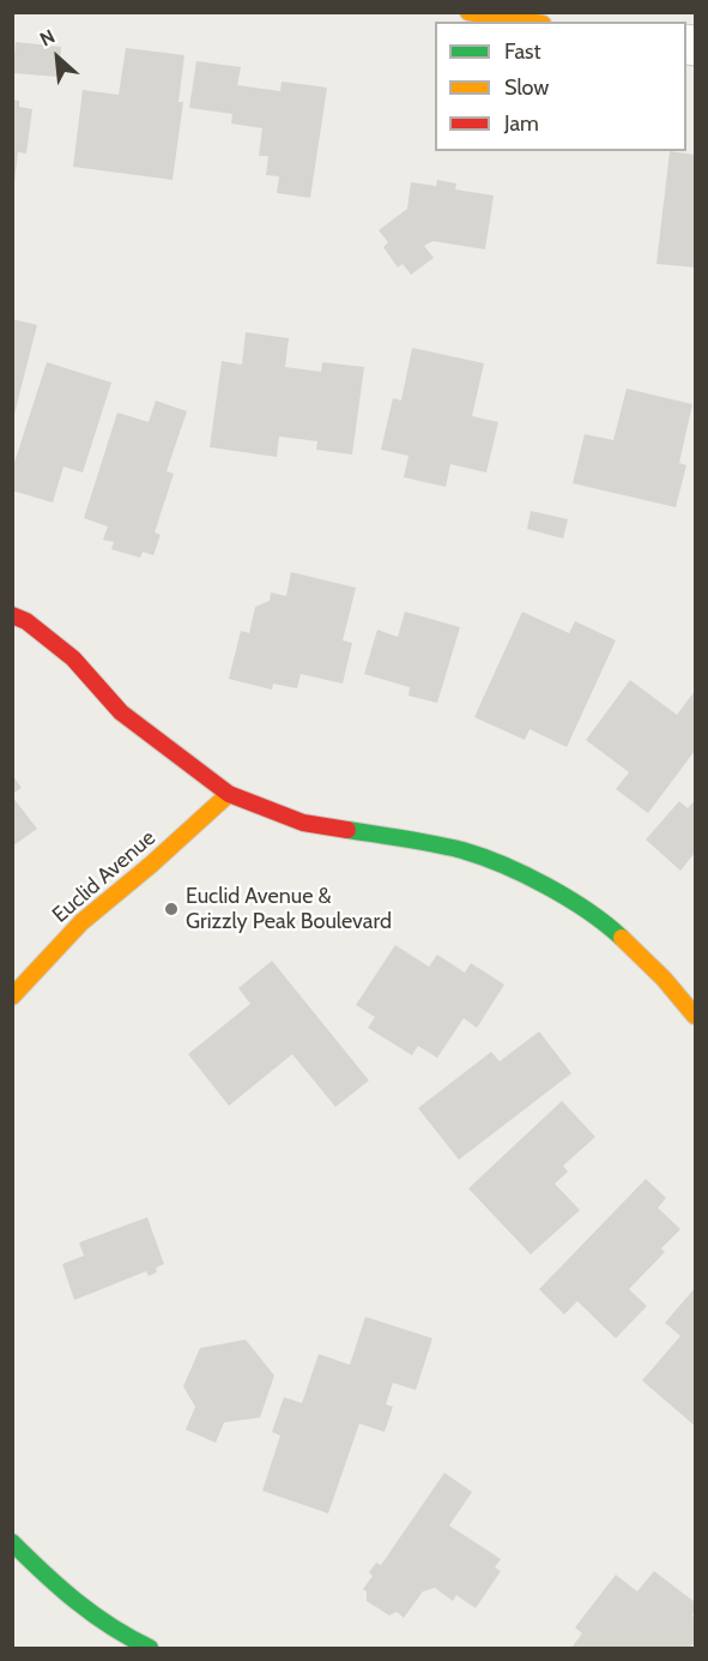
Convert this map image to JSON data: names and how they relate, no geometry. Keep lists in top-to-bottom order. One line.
{"streets":{"street":["Euclid Avenue"]},"places":["Euclid Avenue & Grizzly Peak Boulevard"],"legend":["Fast","Slow","Jam"],"north":"top left"}
